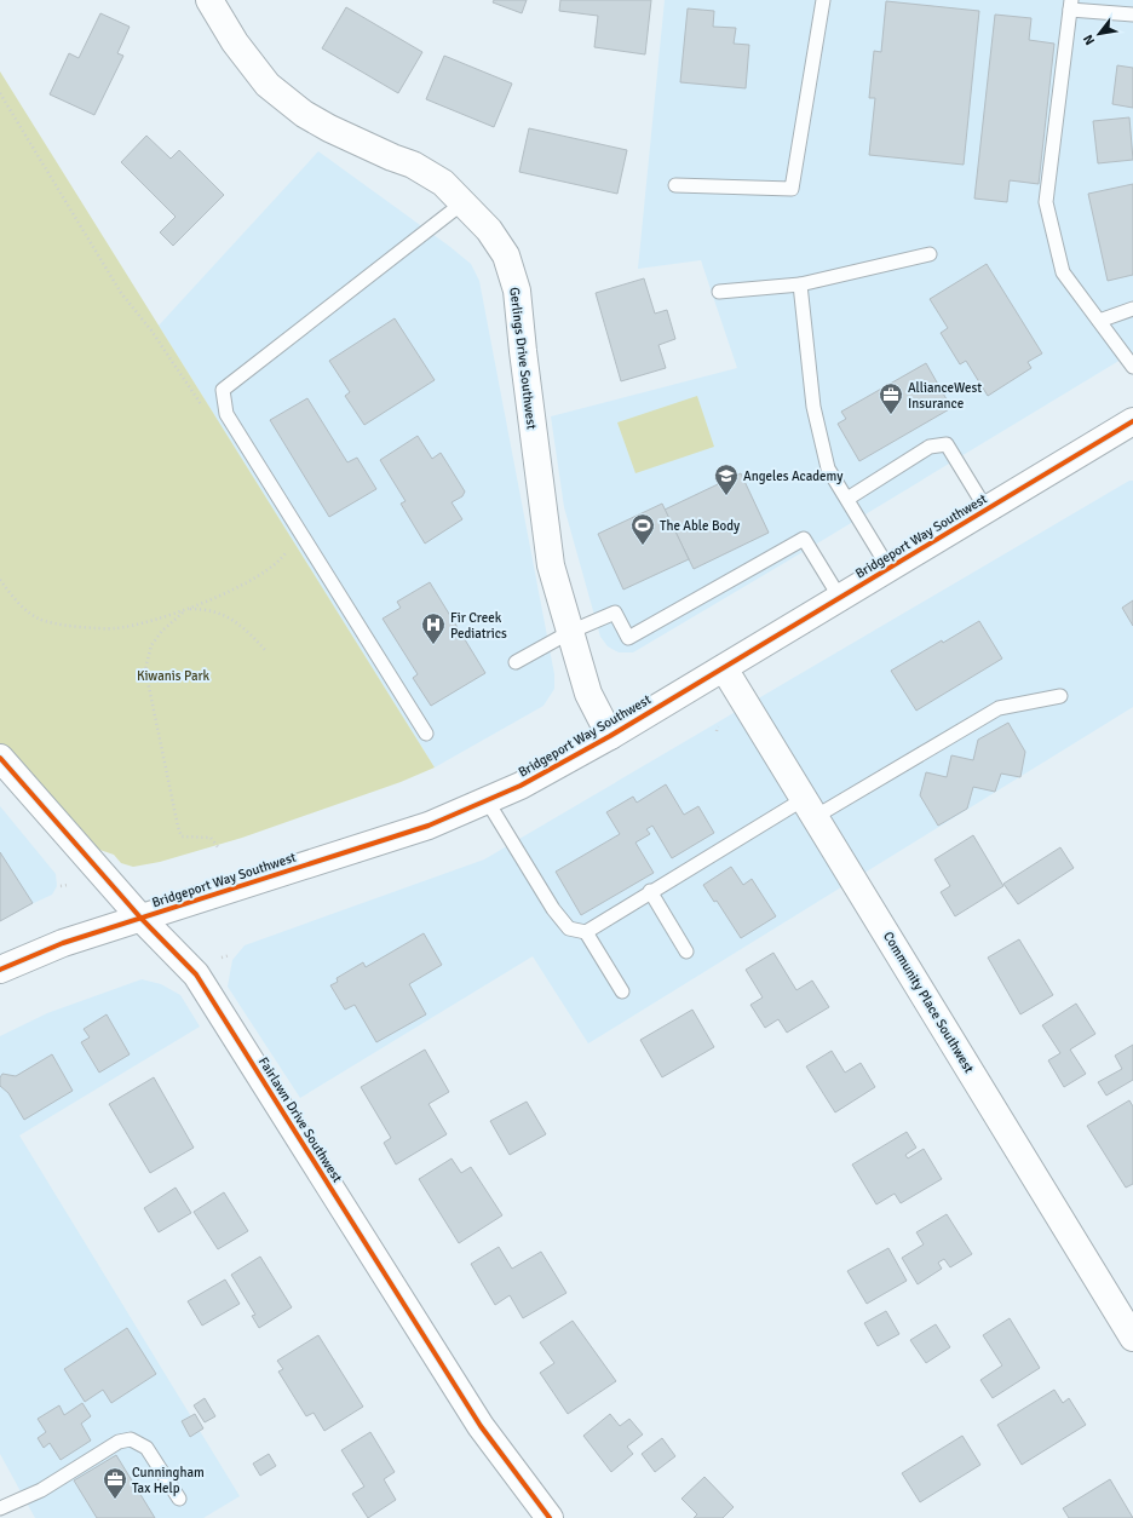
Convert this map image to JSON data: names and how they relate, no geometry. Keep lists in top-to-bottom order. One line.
{"streets":{"street":["Gerlings Drive Southwest","Bridgeport Way Southwest","Community Place Southwest","Fairlawn Drive Southwest"]},"crossings":[["Gerlings Drive Southwest","Bridgeport Way Southwest"],["Bridgeport Way Southwest","Community Place Southwest"],["Bridgeport Way Southwest","Fairlawn Drive Southwest"]],"parks":["Kiwanis Park"],"places":{"office":["AllianceWest Insurance","Cunningham Tax Help"],"school or university":["Angeles Academy"],"sports":["The Able Body"],"hospital":["Fir Creek Pediatrics"]},"north":"bottom left"}
